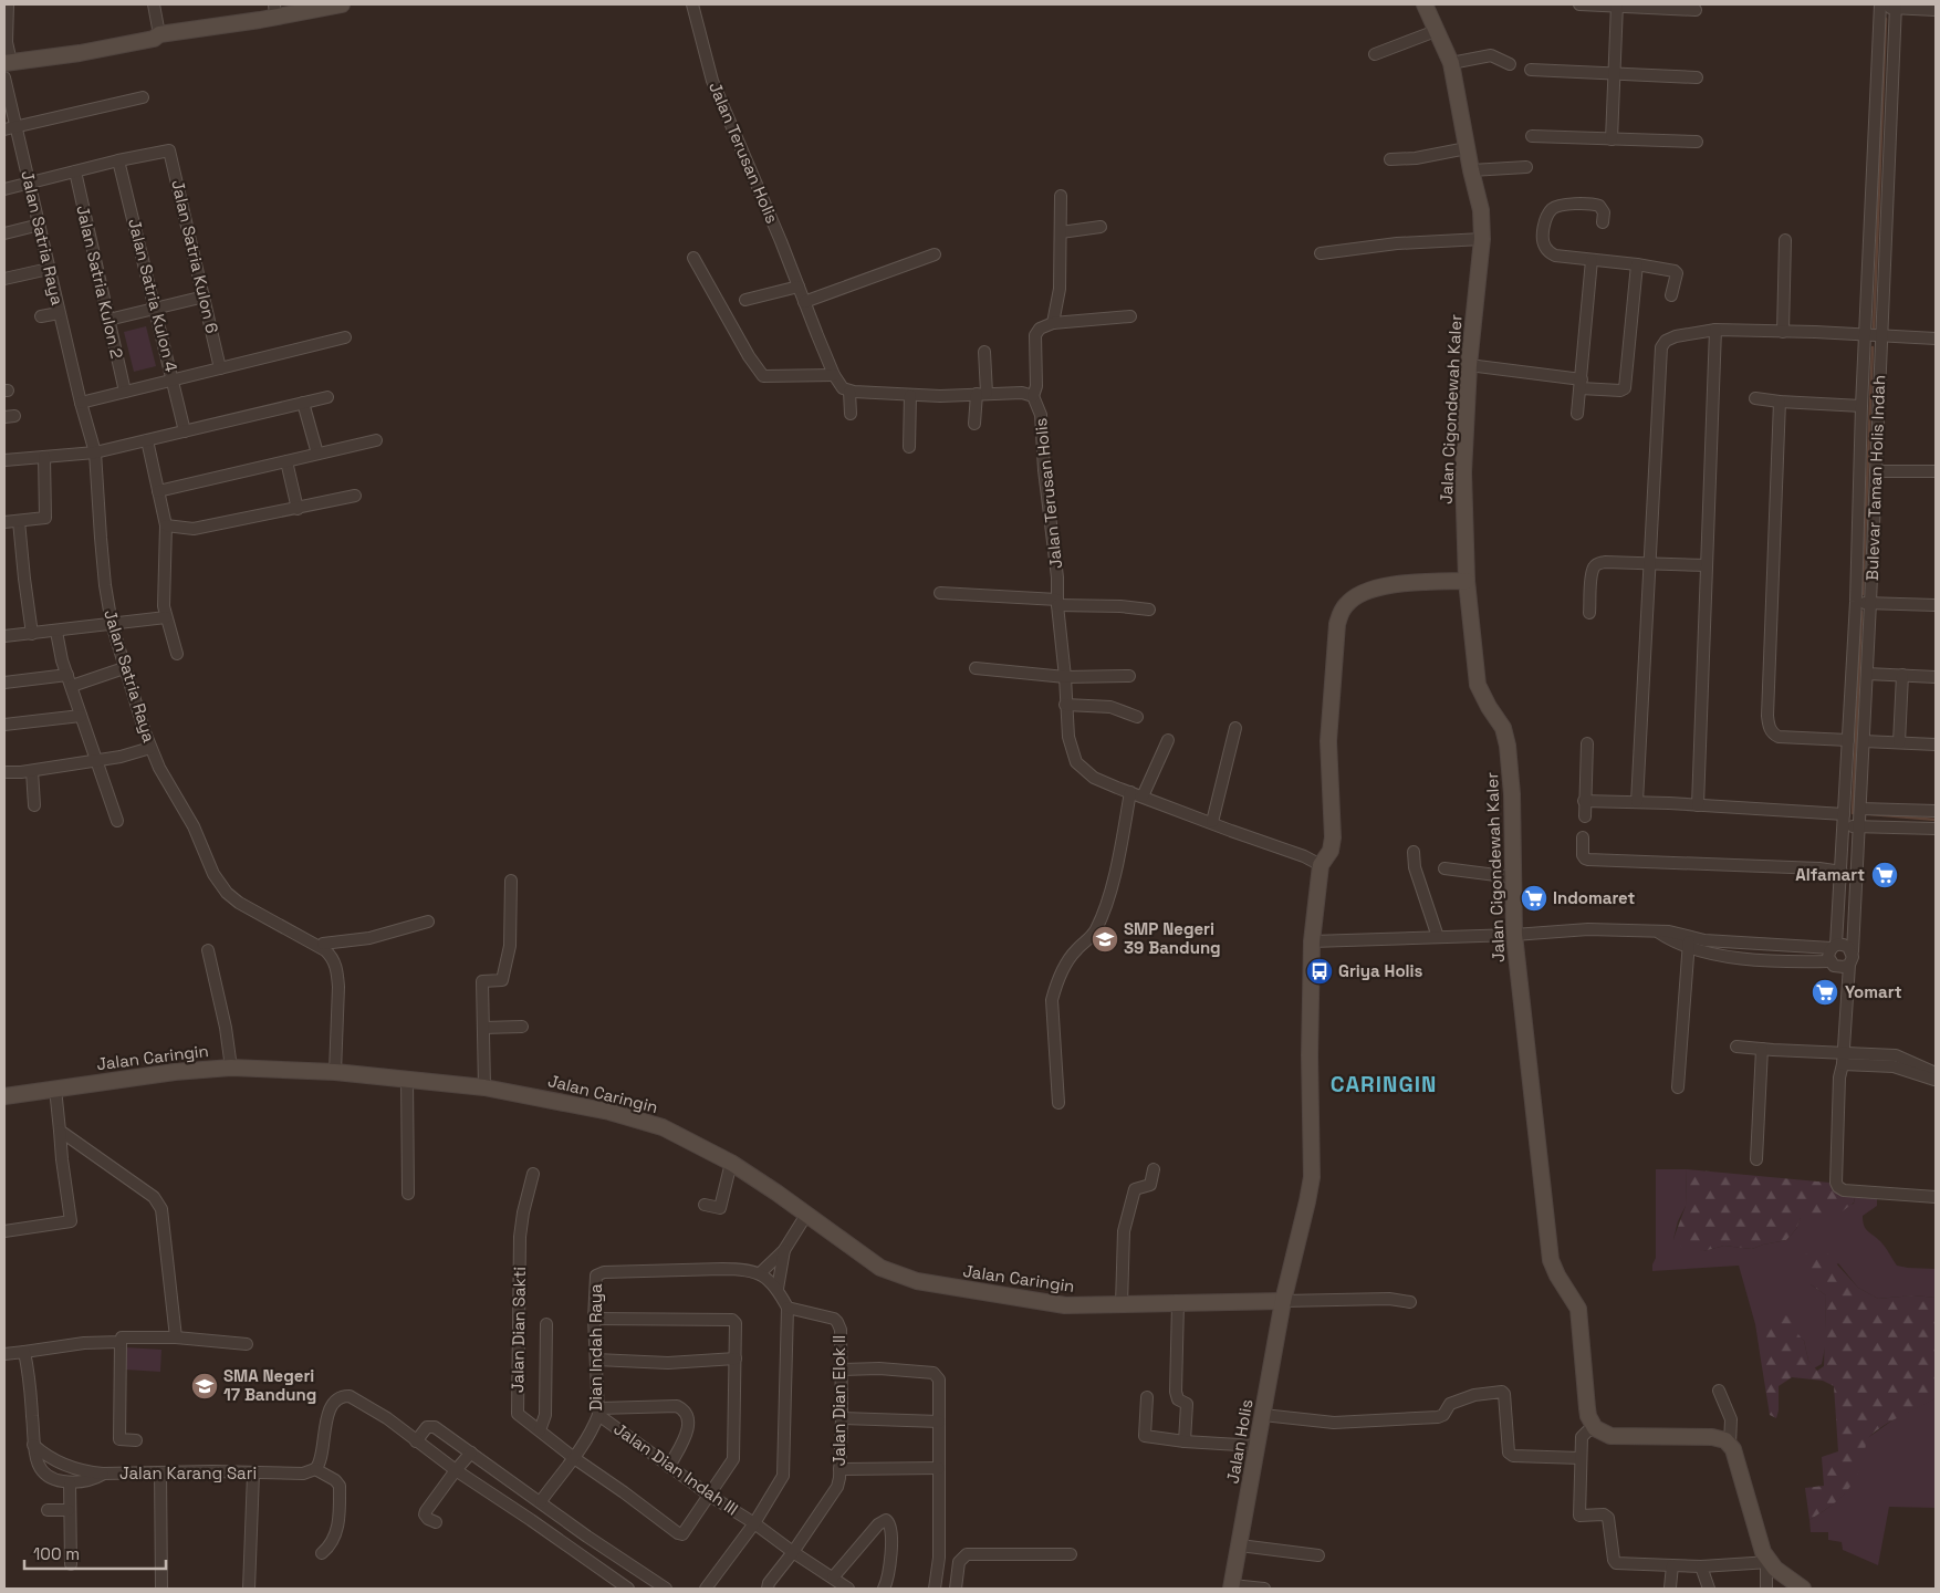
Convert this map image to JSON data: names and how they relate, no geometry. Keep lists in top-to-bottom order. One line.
{"streets":{"main road":["Jalan Cigondewah Kaler","Jalan Caringin","Jalan Holis"],"street":["Jalan Terusan Holis","Jalan Satria Raya","Jalan Satria Kulon 6","Jalan Satria Kulon 2","Jalan Satria Kulon 4","Bulevar Taman Holis Indah","Jalan Dian Sakti","Dian Indah Raya","Jalan Dian Elok II","Jalan Dian Indah III","Jalan Karang Sari"]},"crossings":[["Jalan Terusan Holis","Jalan Holis"],["Jalan Satria Raya","Jalan Caringin"],["Jalan Satria Kulon 6","Jalan Satria Kulon 4"],["Jalan Cigondewah Kaler","Jalan Holis"],["Jalan Caringin","Jalan Holis"],["Jalan Dian Sakti","Dian Indah Raya"],["Jalan Dian Sakti","Jalan Dian Indah III"],["Dian Indah Raya","Jalan Dian Indah III"],["Jalan Dian Elok II","Jalan Dian Indah III"]],"districts":["CARINGIN"],"places":{"supermarket":["Alfamart","Indomaret","Yomart"],"school or university":["SMP Negeri 39 Bandung","SMA Negeri 17 Bandung"],"bus stop":["Griya Holis"]},"scale_bar":"100 m"}
